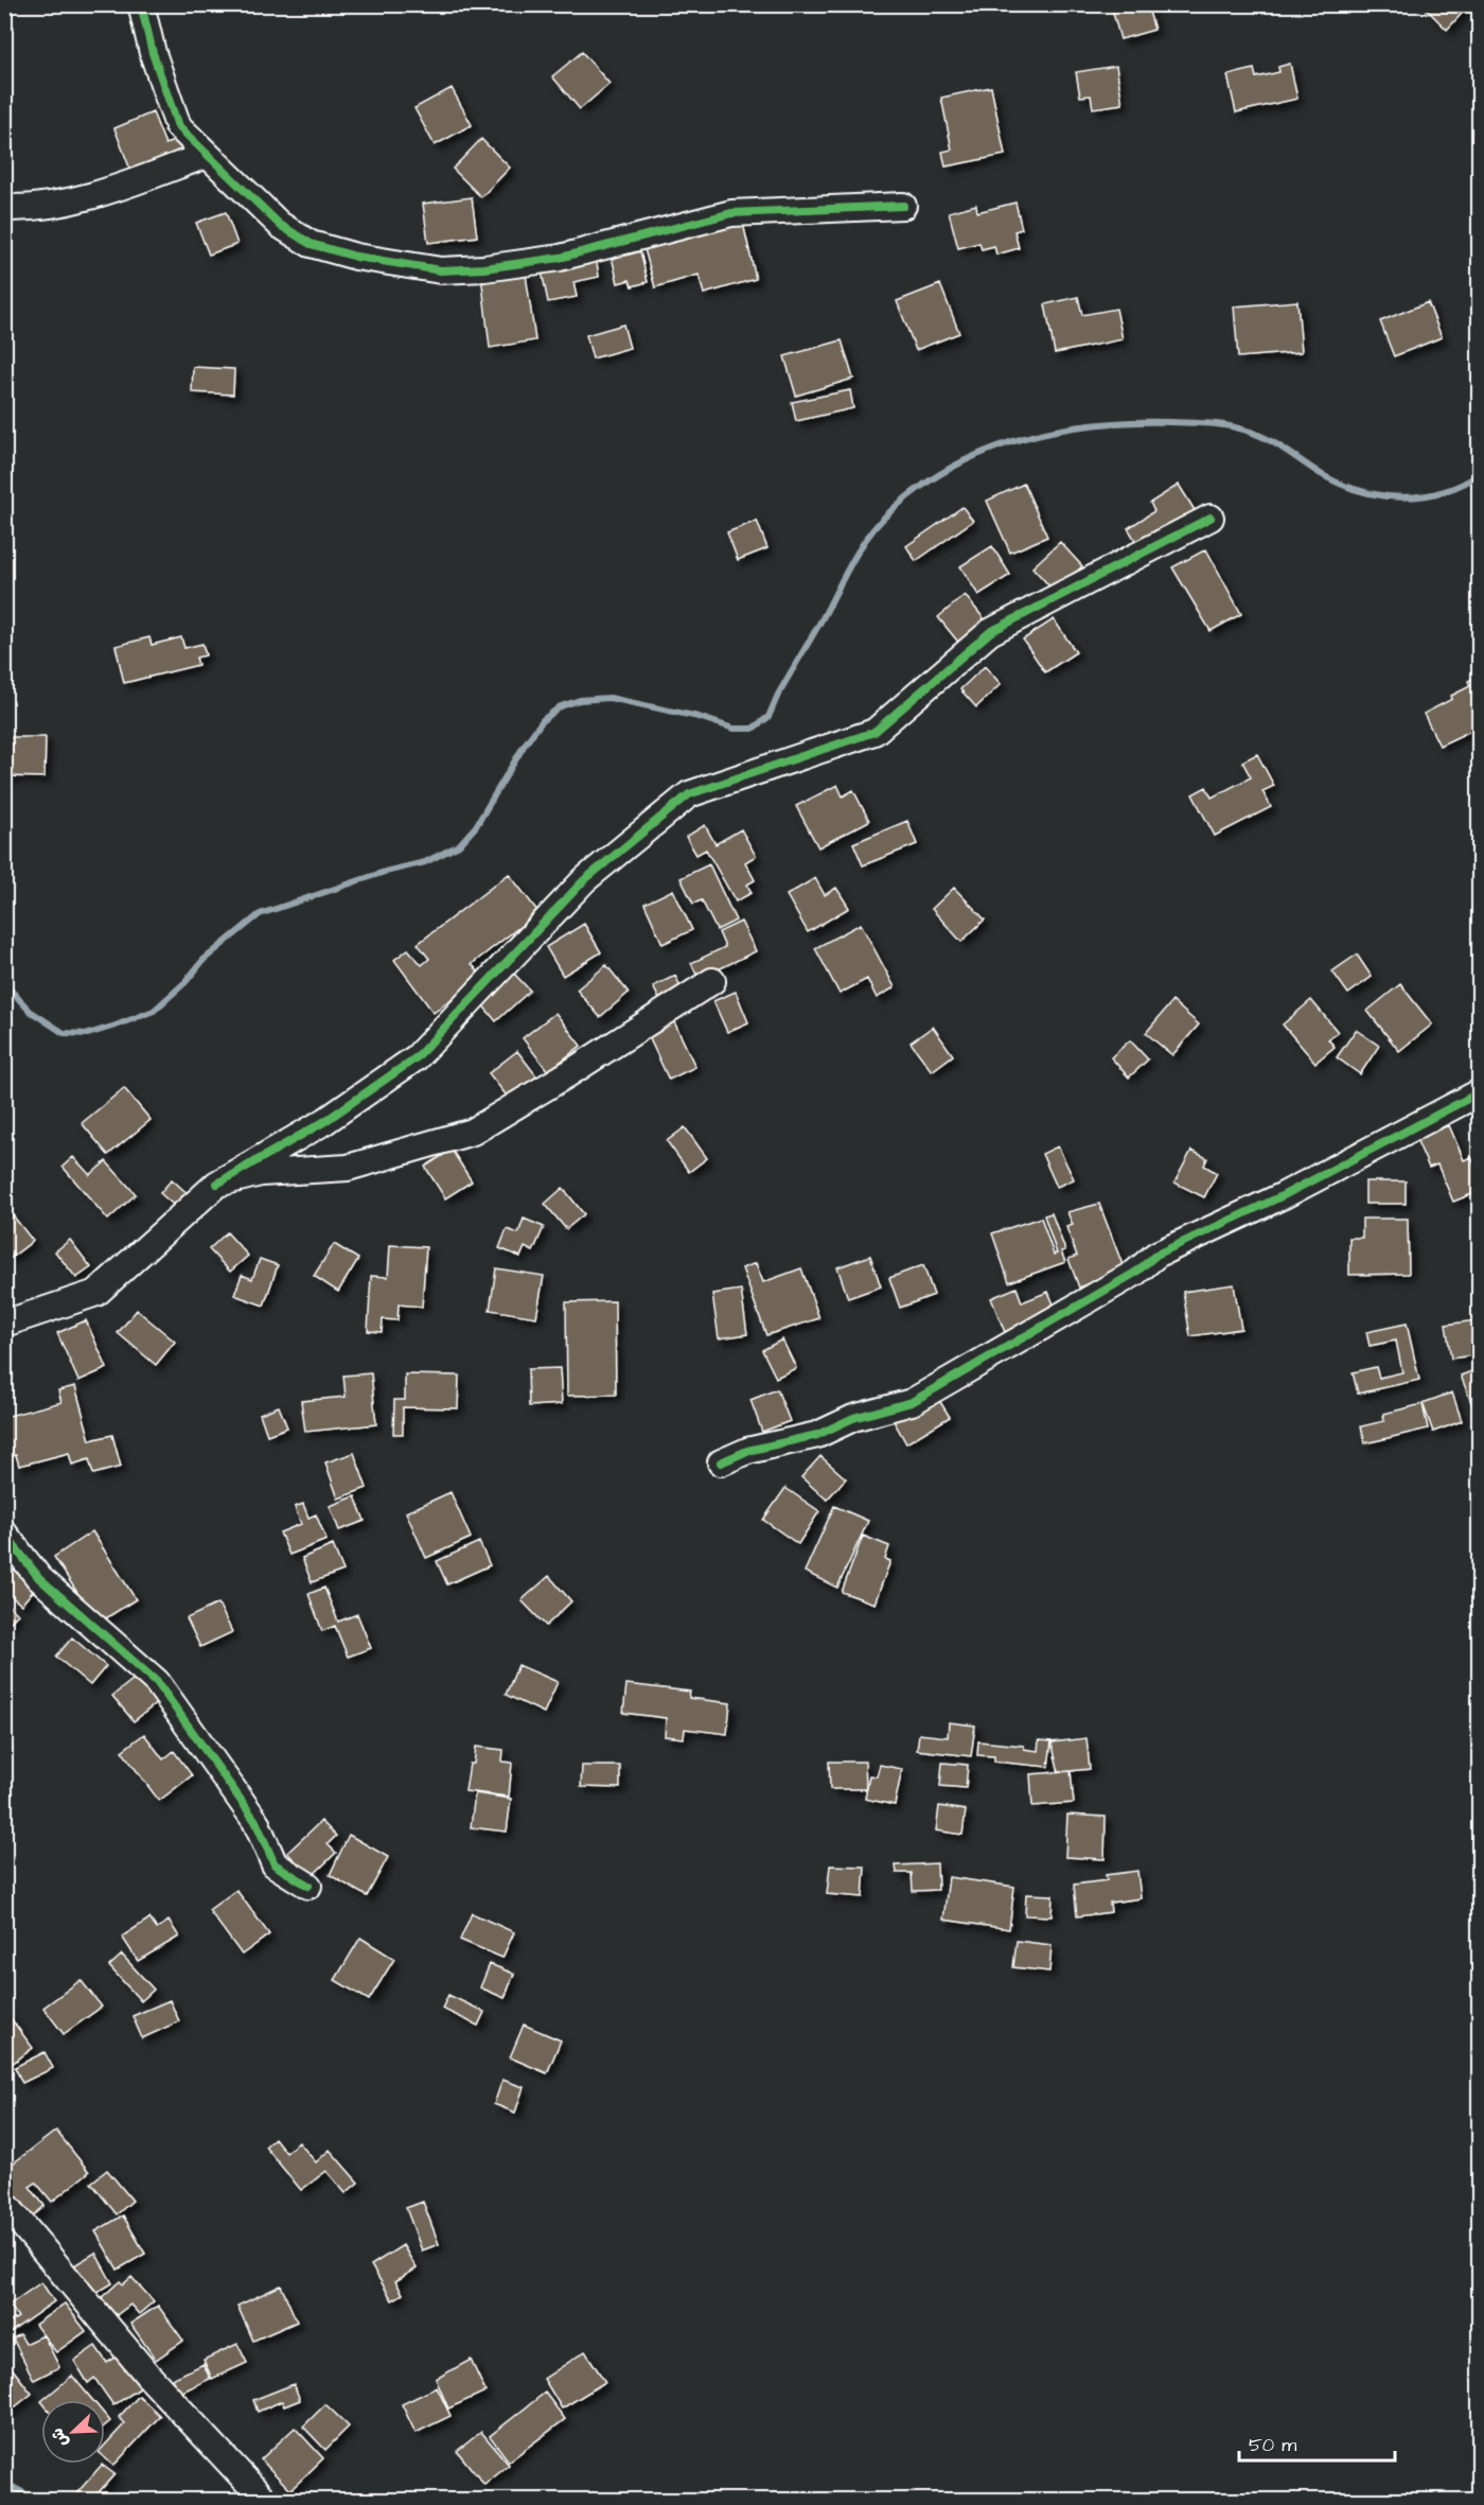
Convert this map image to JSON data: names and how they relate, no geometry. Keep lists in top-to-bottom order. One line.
{"scale_bar":"50 m","north":"bottom left"}
